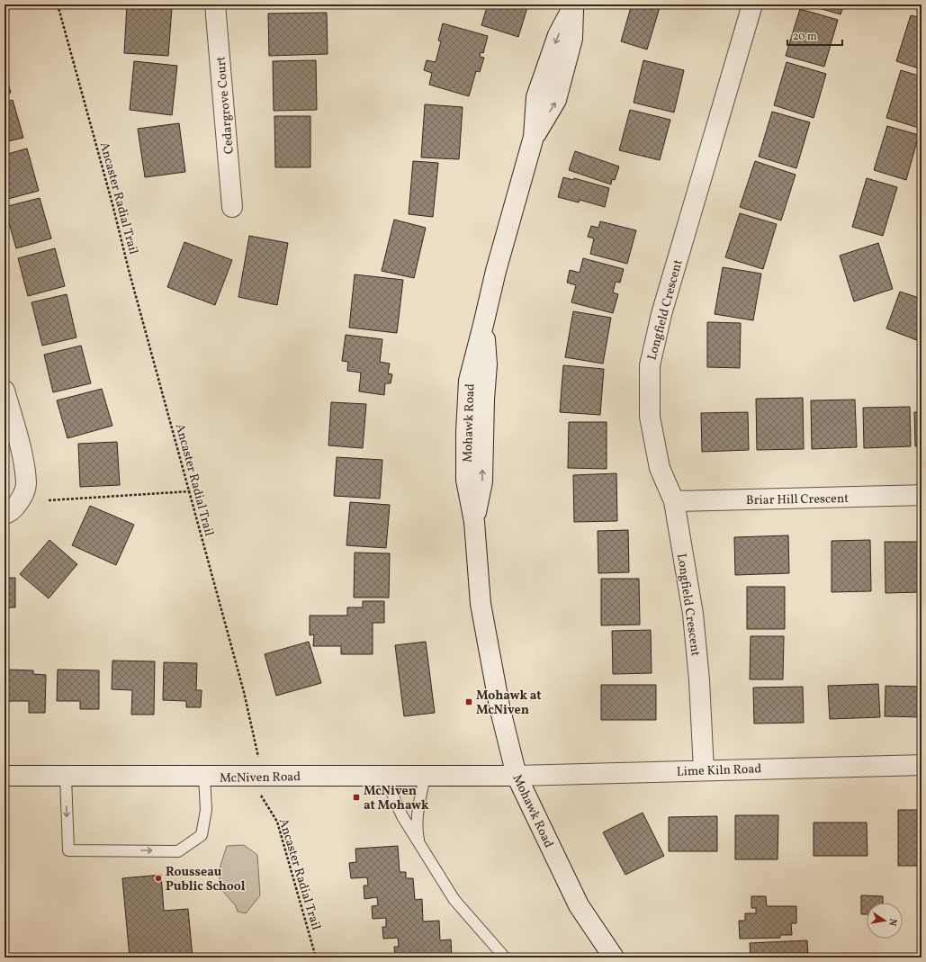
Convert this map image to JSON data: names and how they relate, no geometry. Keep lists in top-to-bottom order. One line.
{"streets":{"street":["Cedargrove Court","Longfield Crescent","Mohawk Road","Briar Hill Crescent","Lime Kiln Road","McNiven Road"],"path":["Ancaster Radial Trail"]},"crossings":[["Ancaster Radial Trail","McNiven Road"],["Longfield Crescent","Briar Hill Crescent"],["Longfield Crescent","Lime Kiln Road"],["Mohawk Road","Lime Kiln Road"],["Mohawk Road","McNiven Road"],["Lime Kiln Road","McNiven Road"]],"places":{"transit":["Mohawk at McNiven","McNiven at Mohawk"],"other":["Rousseau Public School"]},"scale_bar":"20 m","north":"right"}
